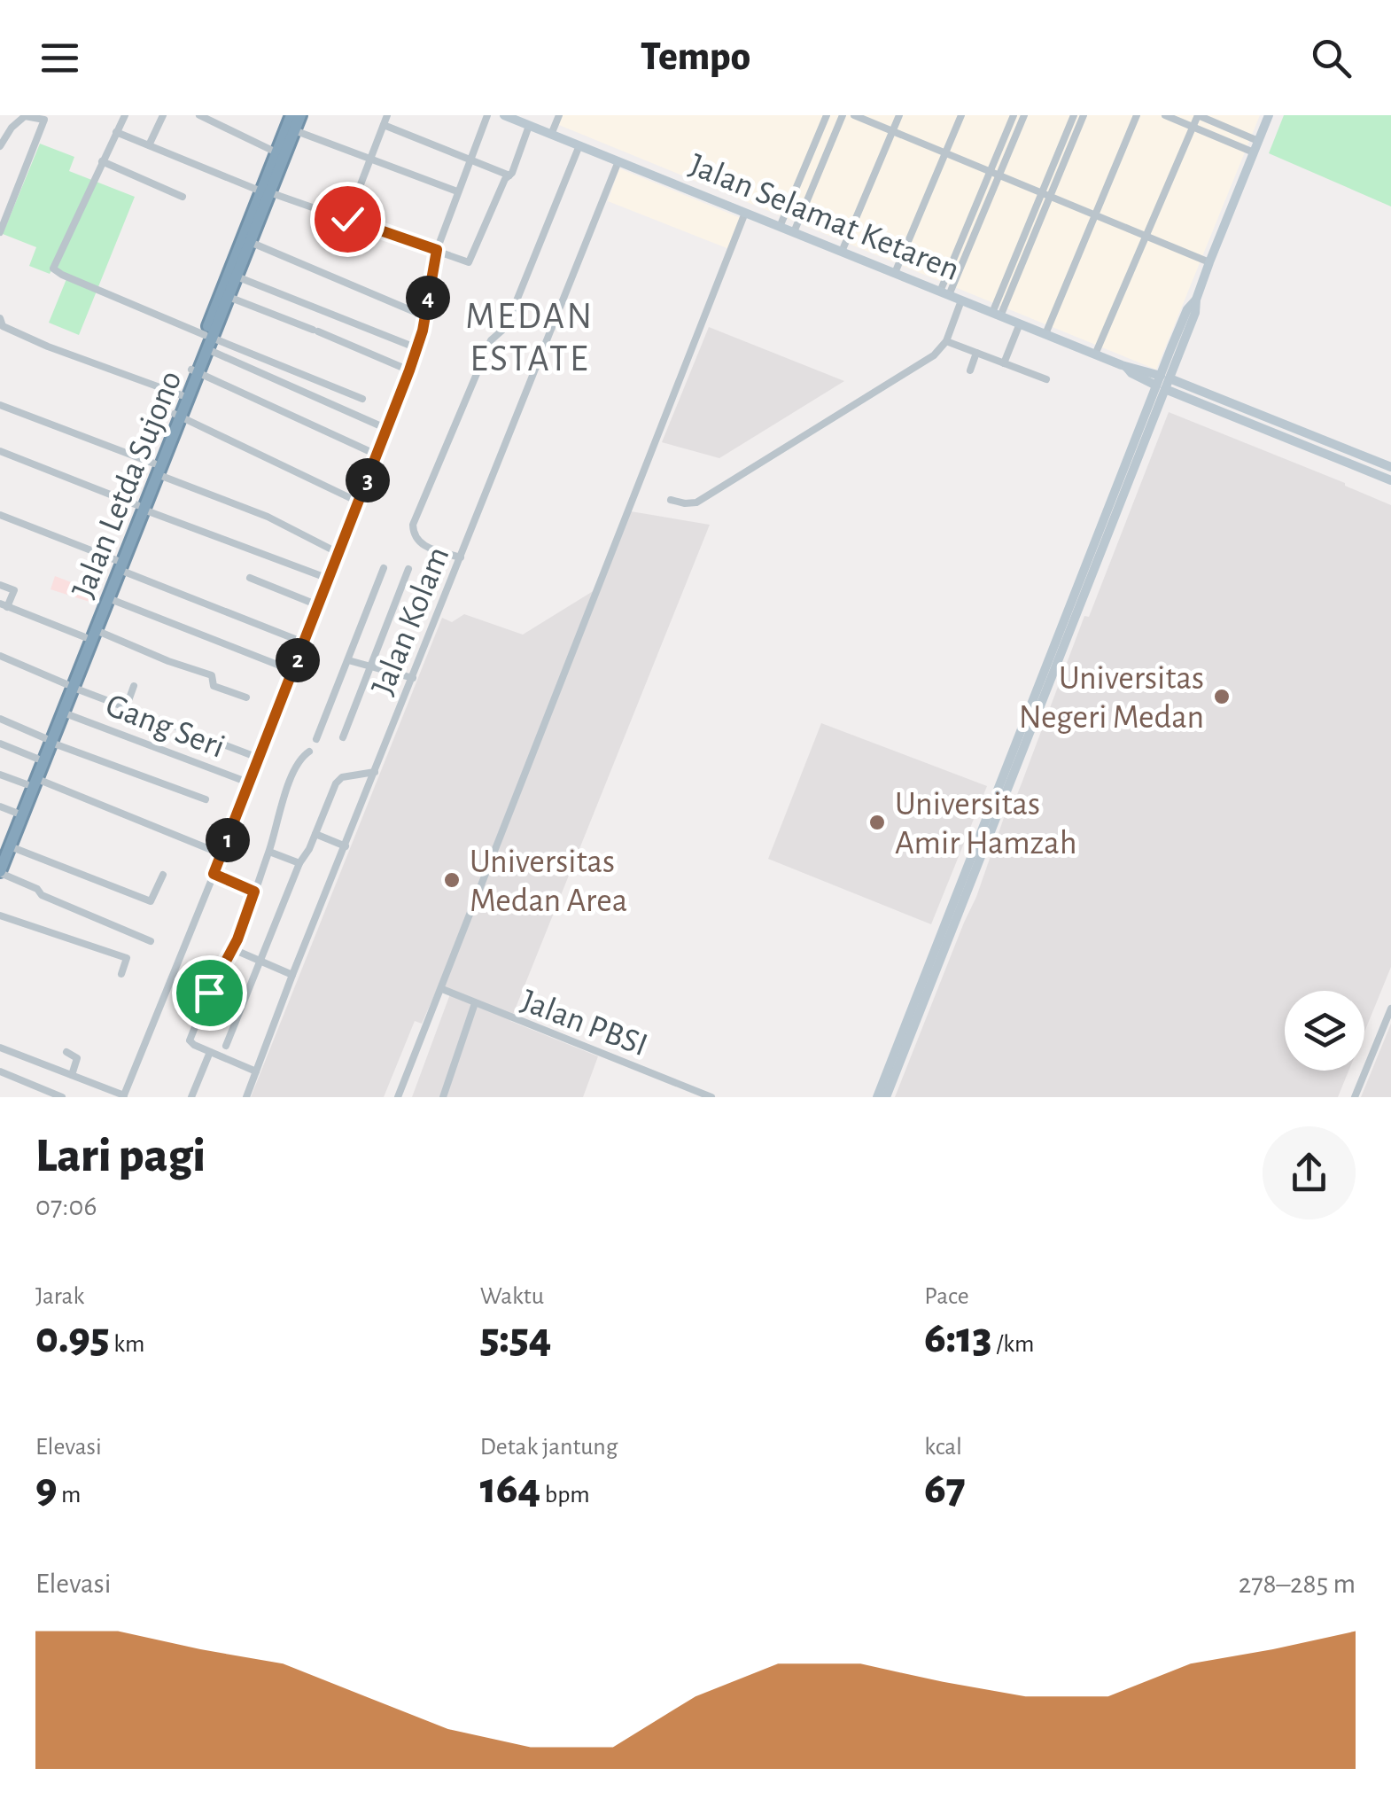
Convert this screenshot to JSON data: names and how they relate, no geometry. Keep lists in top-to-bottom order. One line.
{"streets":{"highway":["Jalan Letda Sujono"],"street":["Jalan Selamat Ketaren","Jalan Kolam","Gang Seri","Jalan PBSI"]},"crossings":[["Jalan Selamat Ketaren","Jalan Kolam"],["Jalan Letda Sujono","Gang Seri"]],"districts":["MEDAN ESTATE"],"places":["Universitas Negeri Medan","Universitas Amir Hamzah","Universitas Medan Area"],"page":{"header":"Tempo","pins":["4","3","2","1"],"heading":["Lari pagi","07:06"],"stats":[["Jarak","0.95 km"],["Waktu","5:54"],["Pace","6:13 /km"],["Elevasi","9 m"],["Detak jantung","164 bpm"],["kcal","67"]],"chart":["Elevasi","278–285 m"]}}
